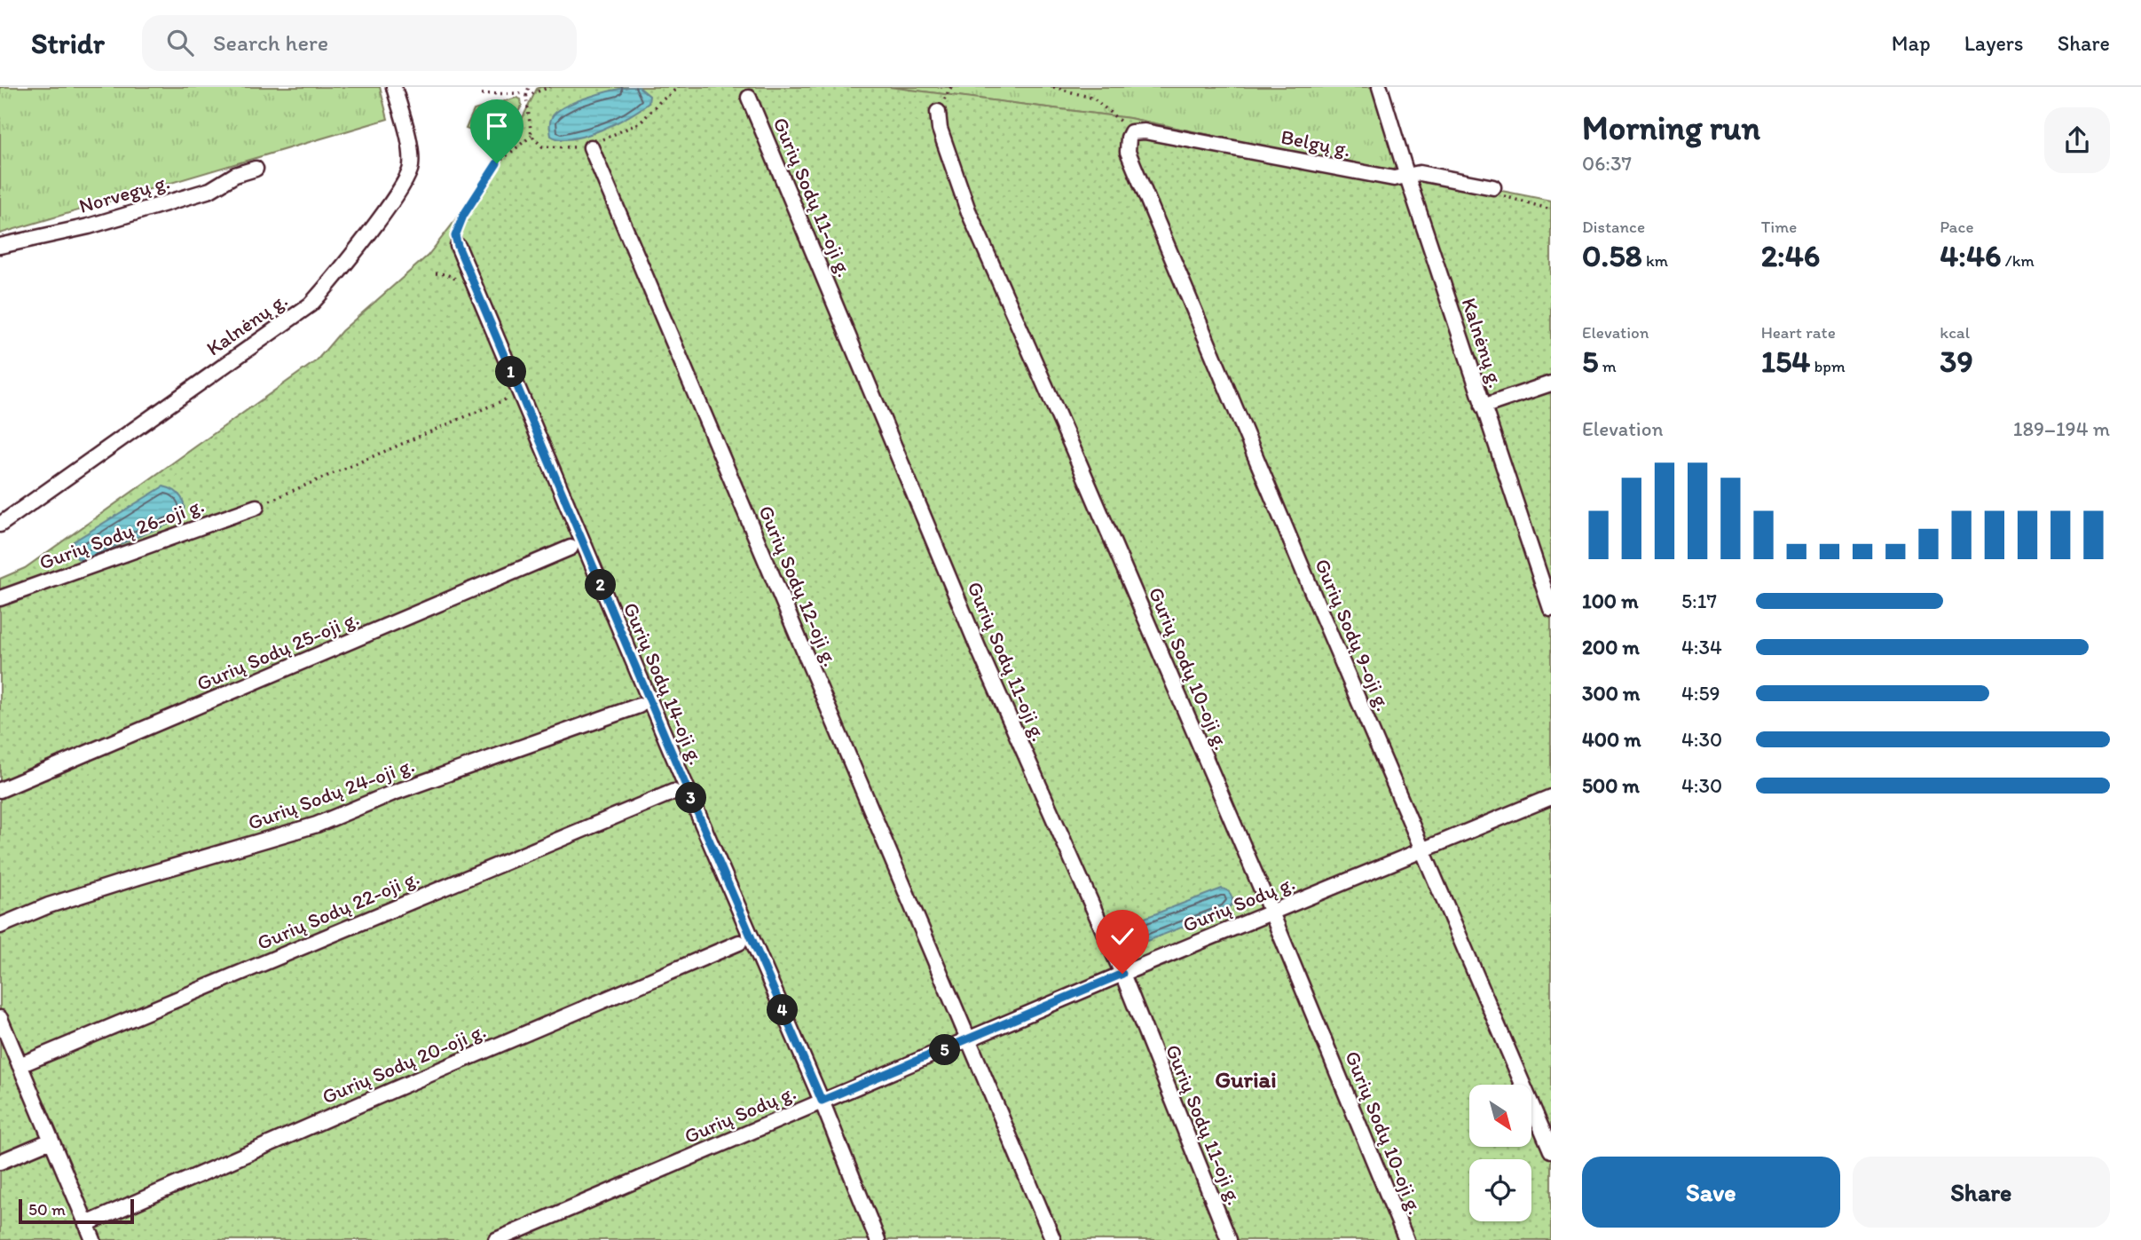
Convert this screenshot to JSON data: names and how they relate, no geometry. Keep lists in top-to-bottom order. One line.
{"streets":{"street":["Belgų g.","Norvegų g.","Gurių Sodų 11-oji g.","Kalnėnų g.","Gurių Sodų 26-oji g.","Gurių Sodų 12-oji g.","Gurių Sodų 9-oji g.","Gurių Sodų 25-oji g.","Gurių Sodų 10-oji g.","Gurių Sodų 14-oji g.","Gurių Sodų 24-oji g.","Gurių Sodų g.","Gurių Sodų 22-oji g.","Gurių Sodų 20-oji g."]},"crossings":[["Belgų g.","Kalnėnų g."],["Belgų g.","Gurių Sodų 9-oji g."],["Gurių Sodų 11-oji g.","Gurių Sodų g."],["Gurių Sodų 12-oji g.","Gurių Sodų g."],["Gurių Sodų 9-oji g.","Gurių Sodų g."],["Gurių Sodų 10-oji g.","Gurių Sodų g."],["Gurių Sodų 14-oji g.","Gurių Sodų g."]],"districts":["Guriai"],"scale_bar":"50 m","north":"bottom right","page":{"header":"Stridr","search":"Search here","nav":["Map","Layers","Share"],"heading":["Morning run","06:37"],"stats":[["Distance","0.58 km"],["Time","2:46"],["Pace","4:46 /km"],["Elevation","5 m"],["Heart rate","154 bpm"],["kcal","39"]],"pins":["1","2","3","4","5"],"chart":["Elevation","189–194 m"],"list":[{"name":"100 m","note":"5:17"},{"name":"200 m","note":"4:34"},{"name":"300 m","note":"4:59"},{"name":"400 m","note":"4:30"},{"name":"500 m","note":"4:30"}],"buttons":["Save","Share"],"scale":"50 m"}}
